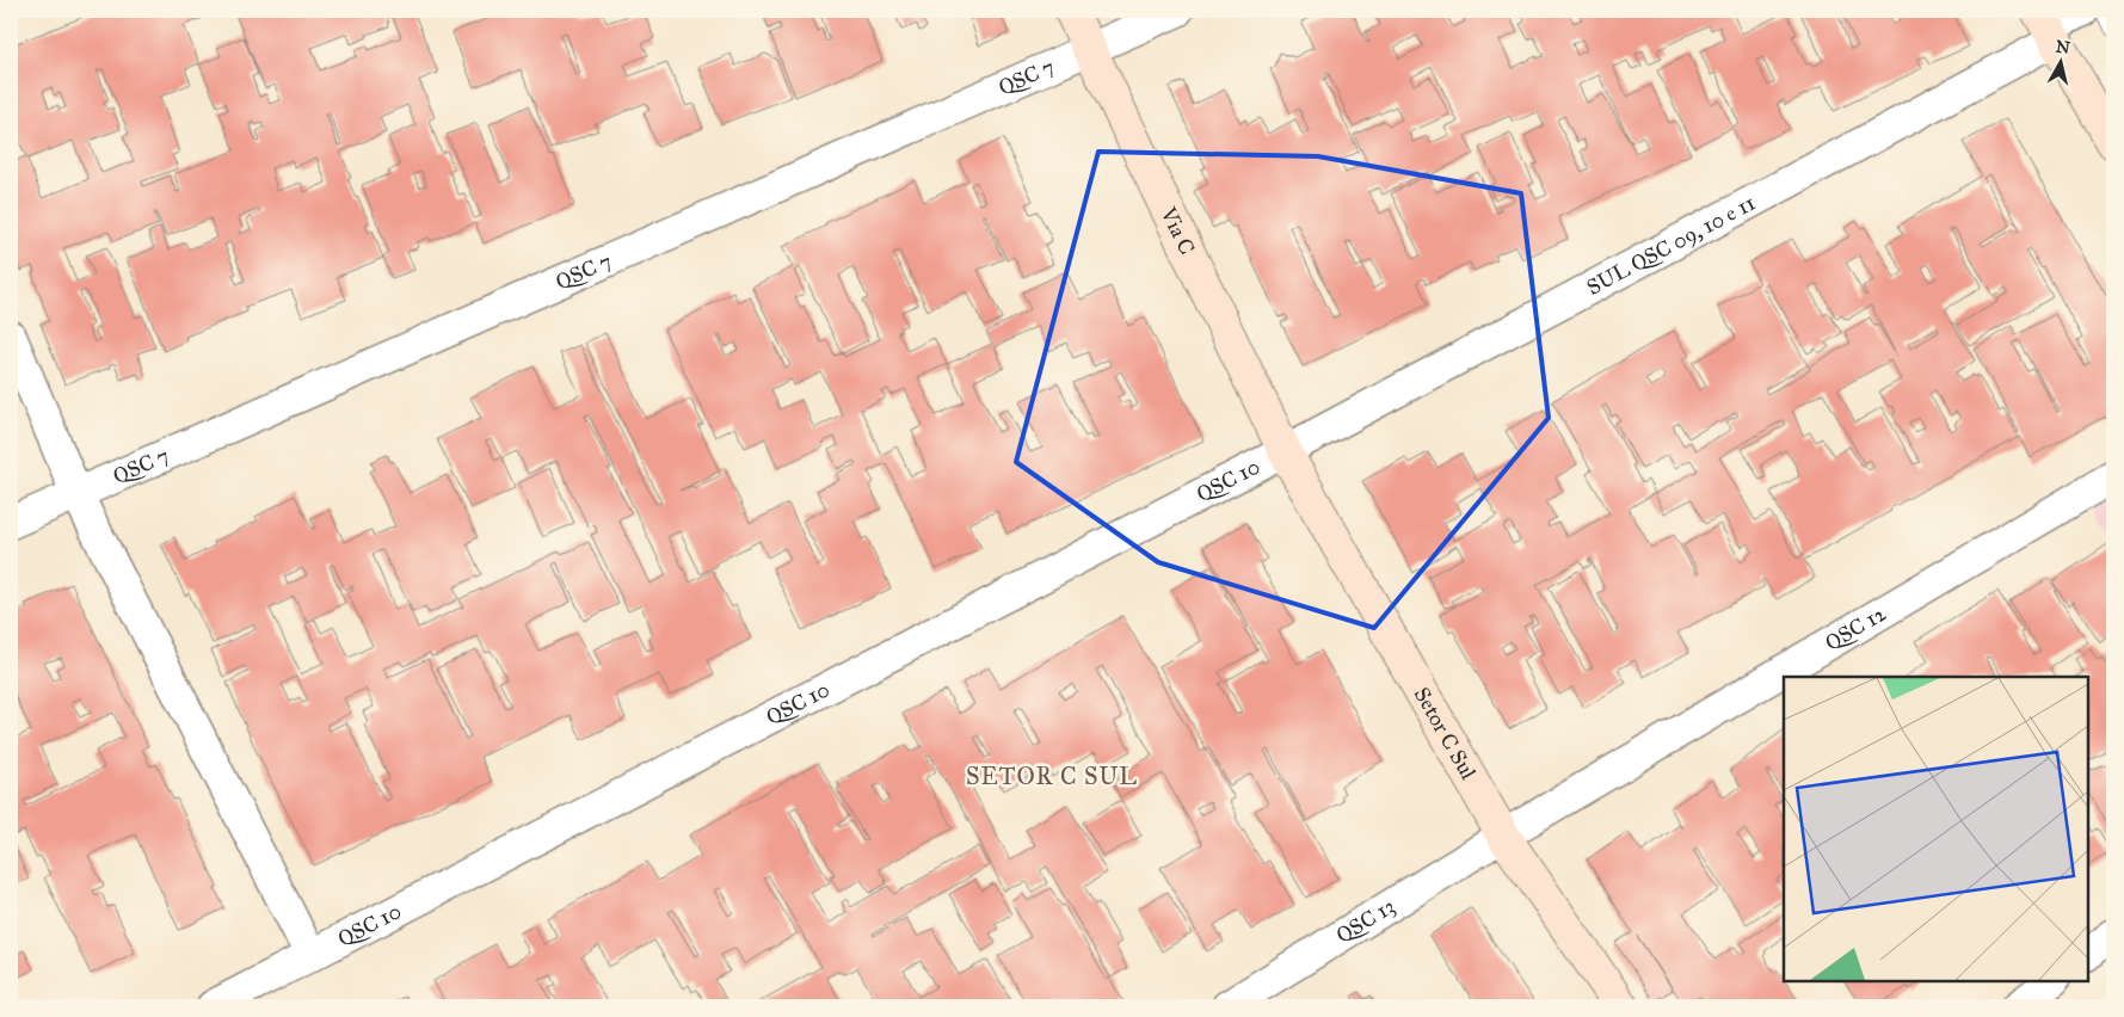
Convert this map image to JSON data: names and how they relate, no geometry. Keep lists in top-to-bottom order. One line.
{"streets":{"street":["QSC 7","Via C","SUL QSC 09, 10 e 11","QSC 10","QSC 12","Setor C Sul","QSC 13"]},"crossings":[["QSC 7","Via C"],["Via C","SUL QSC 09, 10 e 11"],["Via C","QSC 10"],["Via C","Setor C Sul"],["SUL QSC 09, 10 e 11","QSC 10"],["SUL QSC 09, 10 e 11","Setor C Sul"],["QSC 10","Setor C Sul"],["QSC 12","Setor C Sul"],["QSC 12","QSC 13"],["Setor C Sul","QSC 13"]],"districts":["SETOR C SUL"],"north":"top"}
